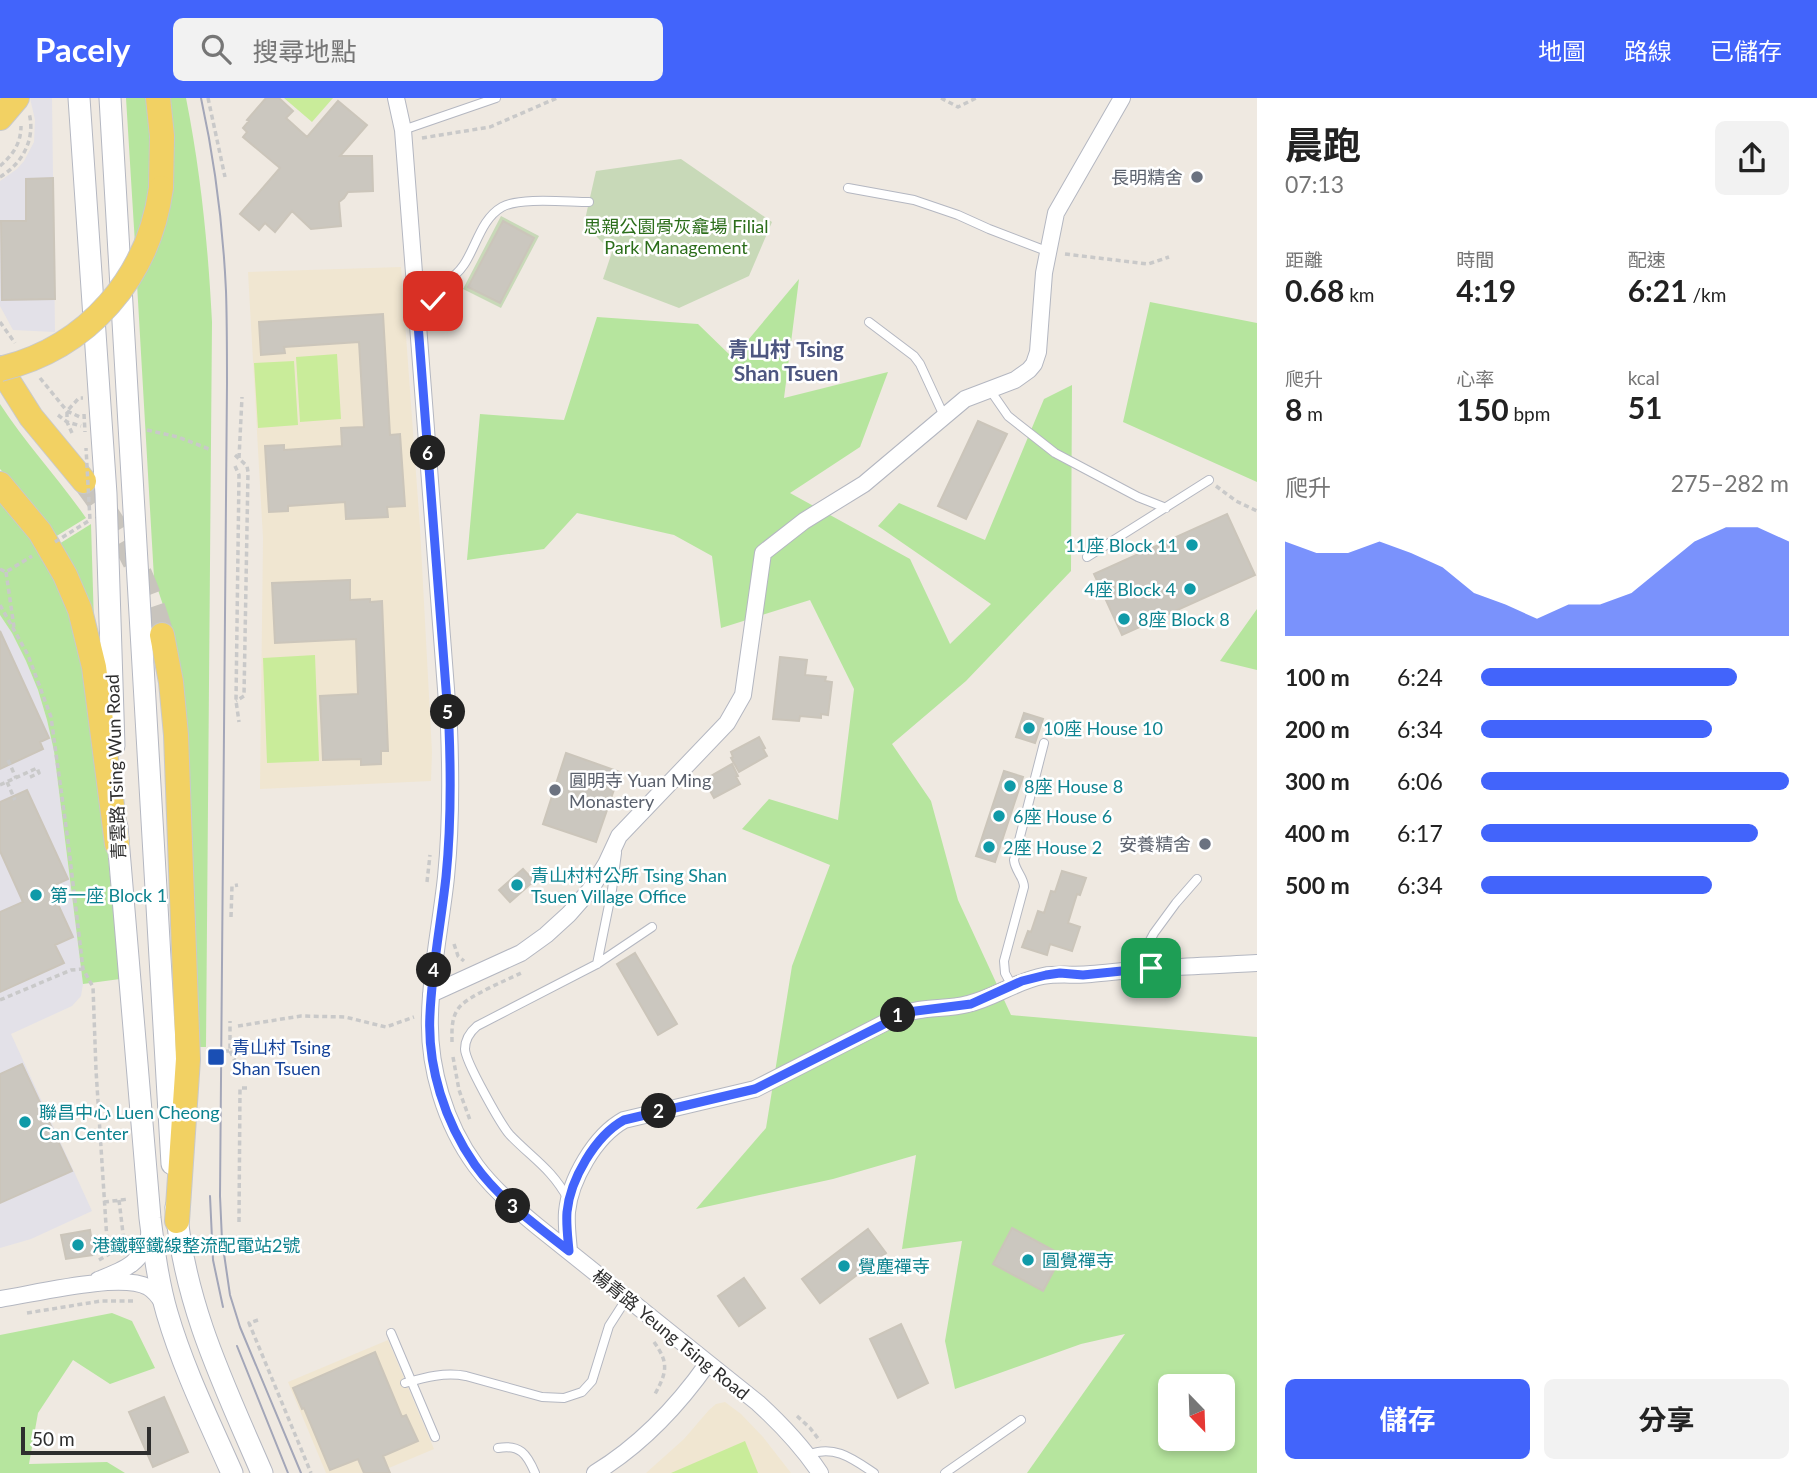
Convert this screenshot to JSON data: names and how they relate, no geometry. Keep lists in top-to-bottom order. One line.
{"streets":{"main road":["青雲路 Tsing Wun Road"],"street":["楊青路 Yeung Tsing Road"]},"districts":["青山村 Tsing Shan Tsuen"],"parks":["思親公園骨灰龕場 Filial Park Management"],"places":{"other":["長明精舍","11座 Block 11","4座 Block 4","8座 Block 8","10座 House 10","8座 House 8","圓明寺 Yuan Ming Monastery","6座 House 6","安養精舍","2座 House 2","青山村村公所 Tsing Shan Tsuen Village Office","第一座 Block 1","聯昌中心 Luen Cheong Can Center","港鐵輕鐵線整流配電站2號","圓覺禪寺","覺塵禪寺"],"transit":["青山村 Tsing Shan Tsuen"]},"scale_bar":"50 m","north":"bottom right","page":{"header":"Pacely","search":"搜尋地點","nav":["地圖","路線","已儲存"],"heading":["晨跑","07:13"],"stats":[["距離","0.68 km"],["時間","4:19"],["配速","6:21 /km"],["爬升","8 m"],["心率","150 bpm"],["kcal","51"]],"pins":["6","5","4","1","2","3"],"chart":["爬升","275–282 m"],"list":[{"name":"100 m","note":"6:24"},{"name":"200 m","note":"6:34"},{"name":"300 m","note":"6:06"},{"name":"400 m","note":"6:17"},{"name":"500 m","note":"6:34"}],"buttons":["儲存","分享"],"scale":"50 m"}}
